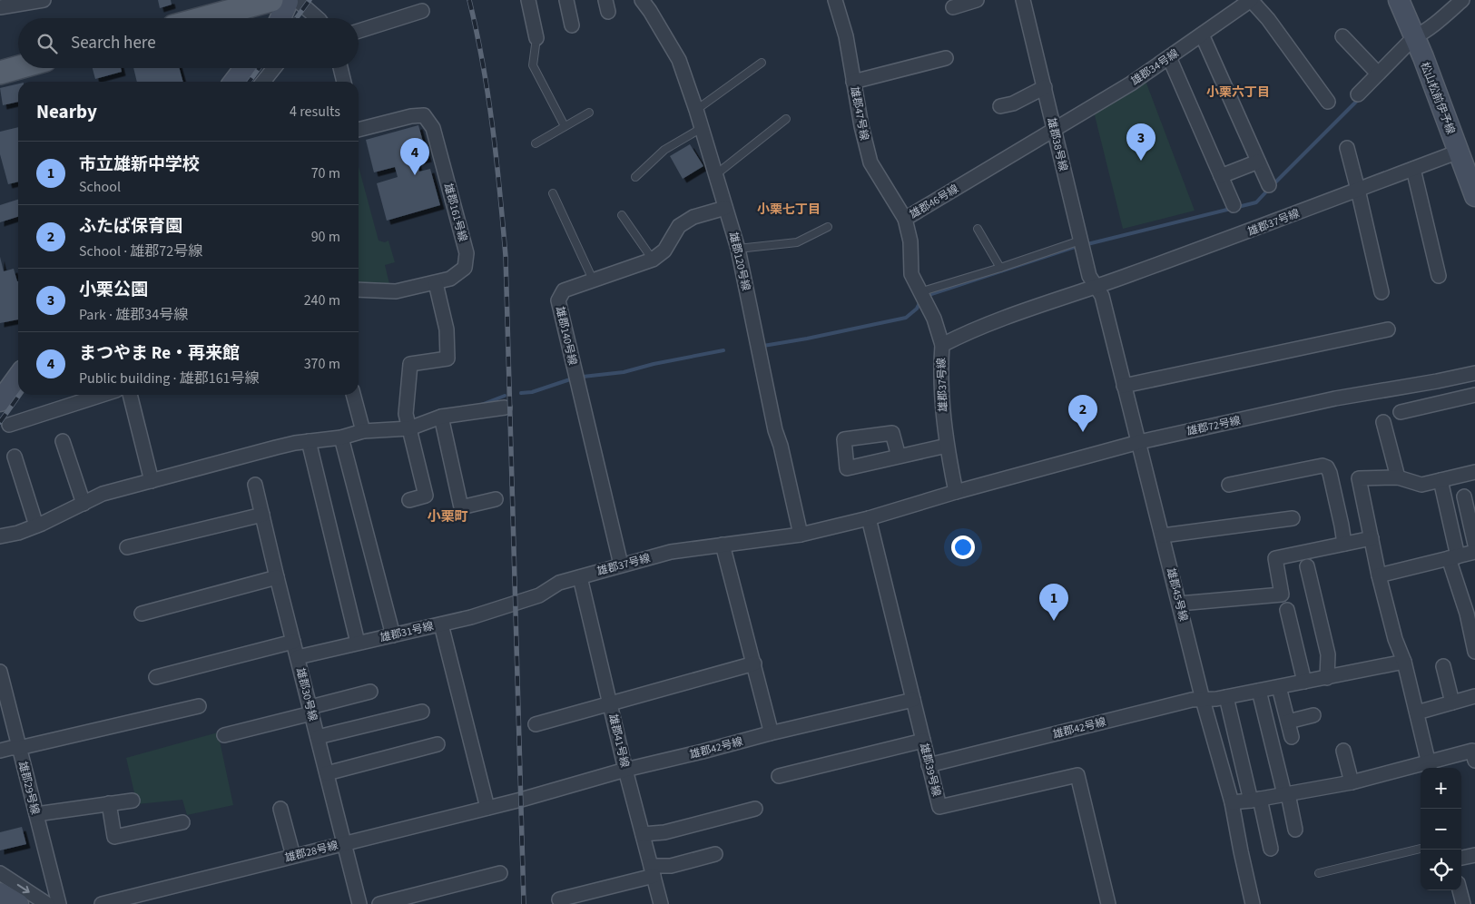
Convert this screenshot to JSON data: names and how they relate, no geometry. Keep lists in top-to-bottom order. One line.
{"streets":{"main road":["松山松前伊予線"],"street":["雄郡34号線","雄郡47号線","雄郡38号線","雄郡46号線","雄郡161号線","雄郡37号線","雄郡120号線","雄郡140号線","雄郡72号線","雄郡45号線","雄郡31号線","雄郡30号線","雄郡42号線","雄郡41号線","雄郡39号線","雄郡29号線","雄郡28号線"]},"crossings":[["雄郡34号線","雄郡38号線"],["雄郡34号線","雄郡46号線"],["松山松前伊予線","雄郡37号線"],["雄郡47号線","雄郡46号線"],["雄郡38号線","雄郡46号線"],["雄郡38号線","雄郡37号線"],["雄郡38号線","雄郡45号線"],["雄郡46号線","雄郡37号線"],["雄郡37号線","雄郡120号線"],["雄郡37号線","雄郡140号線"],["雄郡37号線","雄郡72号線"],["雄郡37号線","雄郡45号線"],["雄郡37号線","雄郡31号線"],["雄郡37号線","雄郡41号線"],["雄郡37号線","雄郡39号線"],["雄郡120号線","雄郡140号線"],["雄郡72号線","雄郡45号線"],["雄郡45号線","雄郡42号線"],["雄郡31号線","雄郡30号線"],["雄郡30号線","雄郡28号線"],["雄郡42号線","雄郡41号線"],["雄郡42号線","雄郡39号線"],["雄郡42号線","雄郡28号線"]],"districts":["小栗六丁目","小栗七丁目","小栗町"],"page":{"search":"Search here","heading":["Nearby","4 results"],"pins":["3","4","2","1"],"list":[{"mark":"1","name":"市立雄新中学校","note":"School","value":"70 m"},{"mark":"2","name":"ふたば保育園","note":"School · 雄郡72号線","value":"90 m"},{"mark":"3","name":"小栗公園","note":"Park · 雄郡34号線","value":"240 m"},{"mark":"4","name":"まつやま Re・再来館","note":"Public building · 雄郡161号線","value":"370 m"}],"map_buttons":["+","−"]}}
